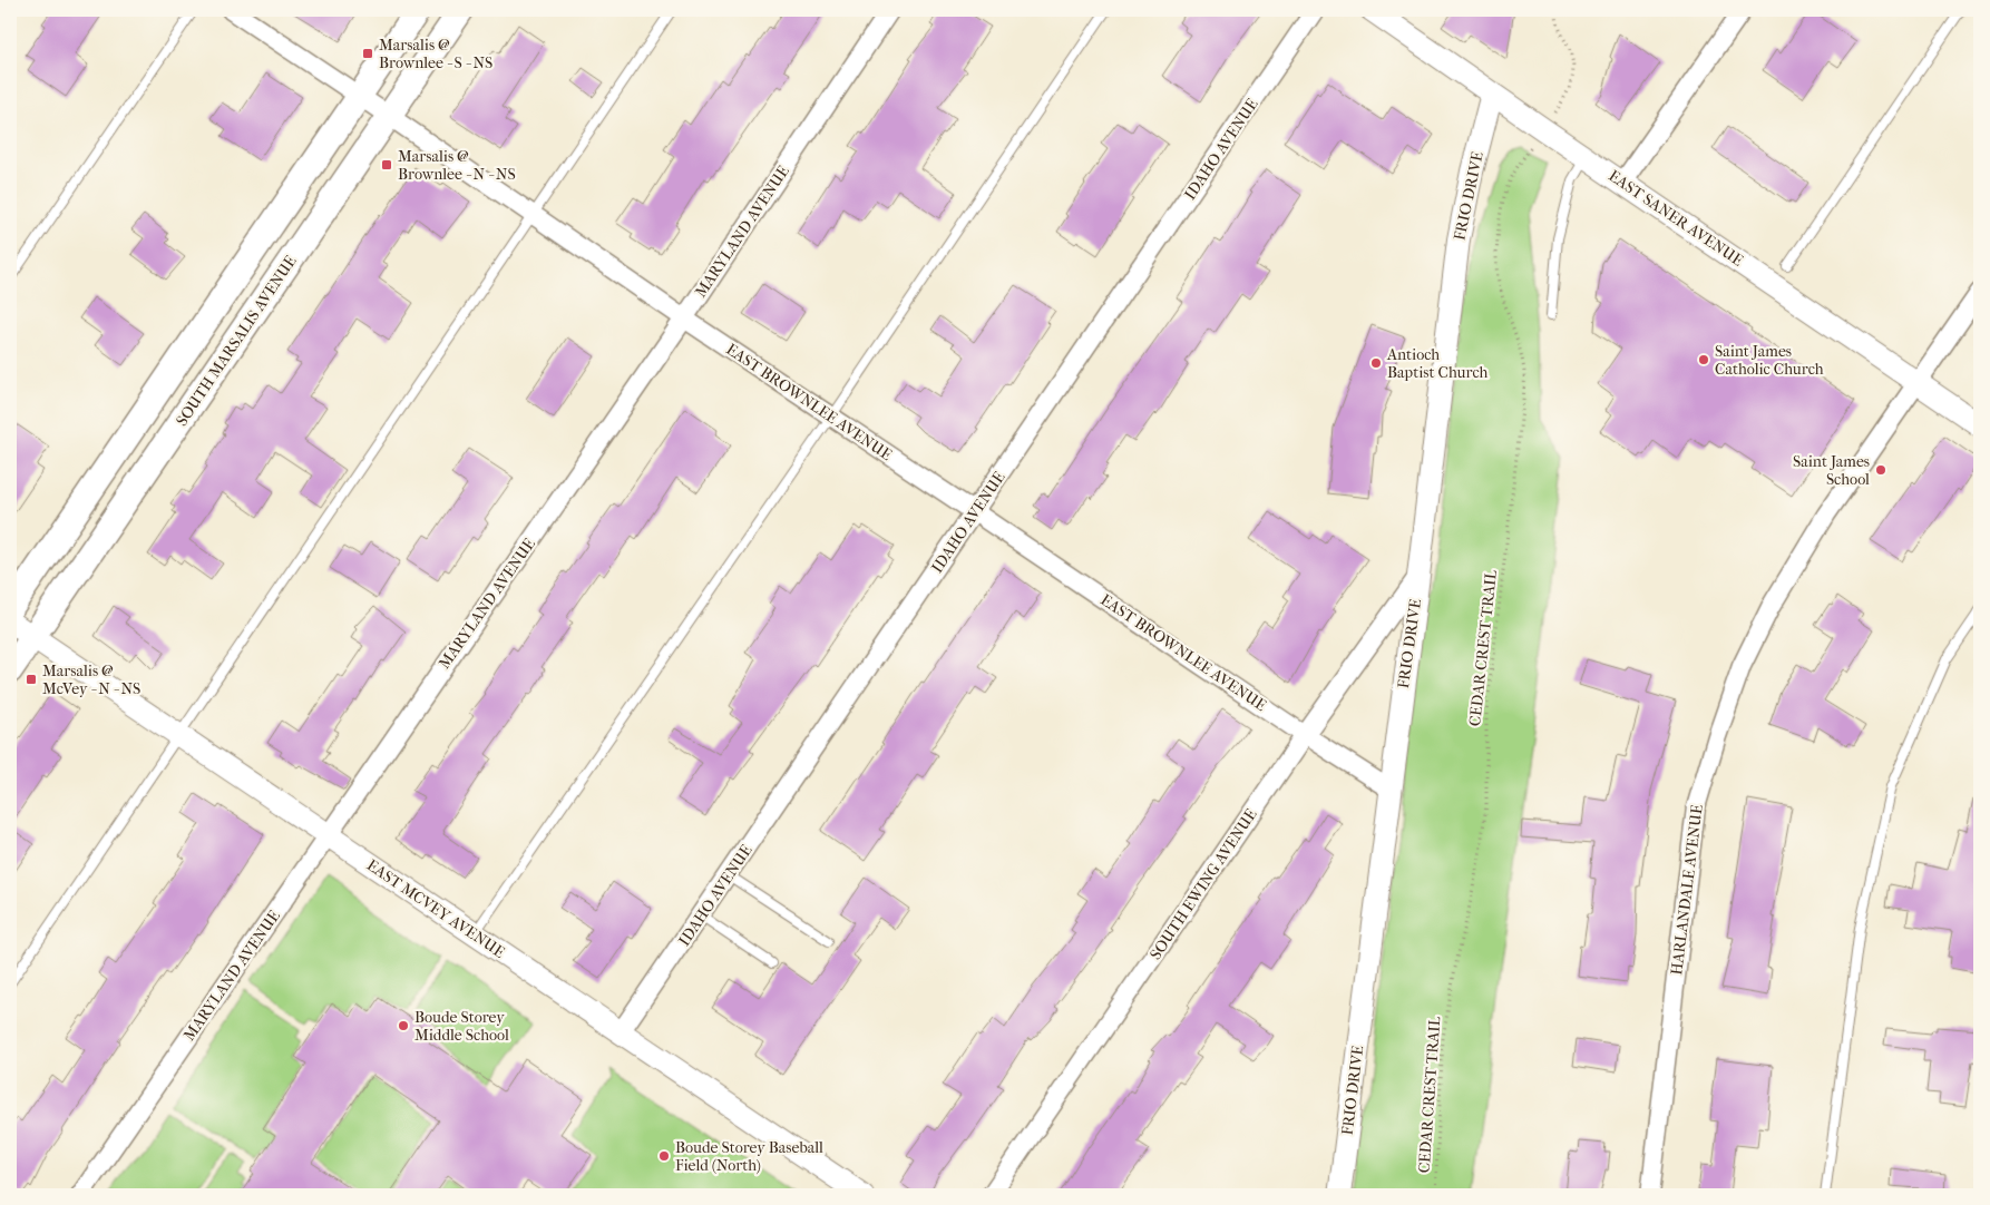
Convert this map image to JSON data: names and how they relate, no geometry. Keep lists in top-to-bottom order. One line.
{"streets":{"main road":["SOUTH MARSALIS AVENUE"],"street":["IDAHO AVENUE","FRIO DRIVE","EAST SANER AVENUE","MARYLAND AVENUE","EAST BROWNLEE AVENUE","SOUTH EWING AVENUE","HARLANDALE AVENUE","EAST MCVEY AVENUE"],"path":["CEDAR CREST TRAIL"]},"crossings":[["IDAHO AVENUE","EAST BROWNLEE AVENUE"],["IDAHO AVENUE","EAST MCVEY AVENUE"],["FRIO DRIVE","EAST SANER AVENUE"],["FRIO DRIVE","EAST BROWNLEE AVENUE"],["FRIO DRIVE","SOUTH EWING AVENUE"],["EAST SANER AVENUE","HARLANDALE AVENUE"],["MARYLAND AVENUE","EAST BROWNLEE AVENUE"],["MARYLAND AVENUE","EAST MCVEY AVENUE"],["SOUTH MARSALIS AVENUE","EAST BROWNLEE AVENUE"],["SOUTH MARSALIS AVENUE","EAST MCVEY AVENUE"],["EAST BROWNLEE AVENUE","SOUTH EWING AVENUE"]],"places":{"transit":["Marsalis @ Brownlee - S - NS","Marsalis @ Brownlee - N - NS","Marsalis @ McVey - N - NS"],"other":["Saint James Catholic Church","Antioch Baptist Church","Saint James School","Boude Storey Middle School","Boude Storey Baseball Field (North)"]}}
